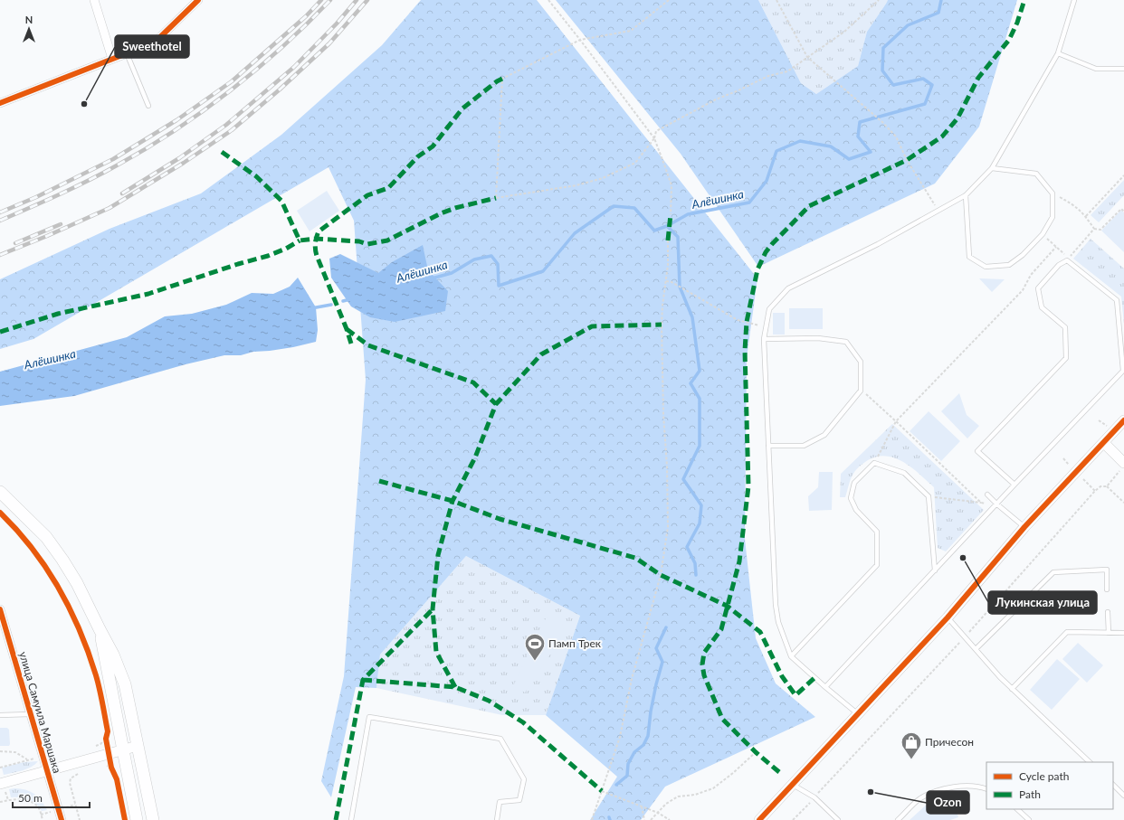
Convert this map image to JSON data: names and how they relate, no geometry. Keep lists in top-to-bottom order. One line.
{"streets":{"street":["улица Самуила Маршака"]},"water":["Алёшинка"],"places":{"other":["Sweethotel","Лукинская улица","Ozon"],"sports":["Памп Трек"],"shop":["Причесон"]},"legend":["Cycle path","Path"],"scale_bar":"50 m","north":"top"}
